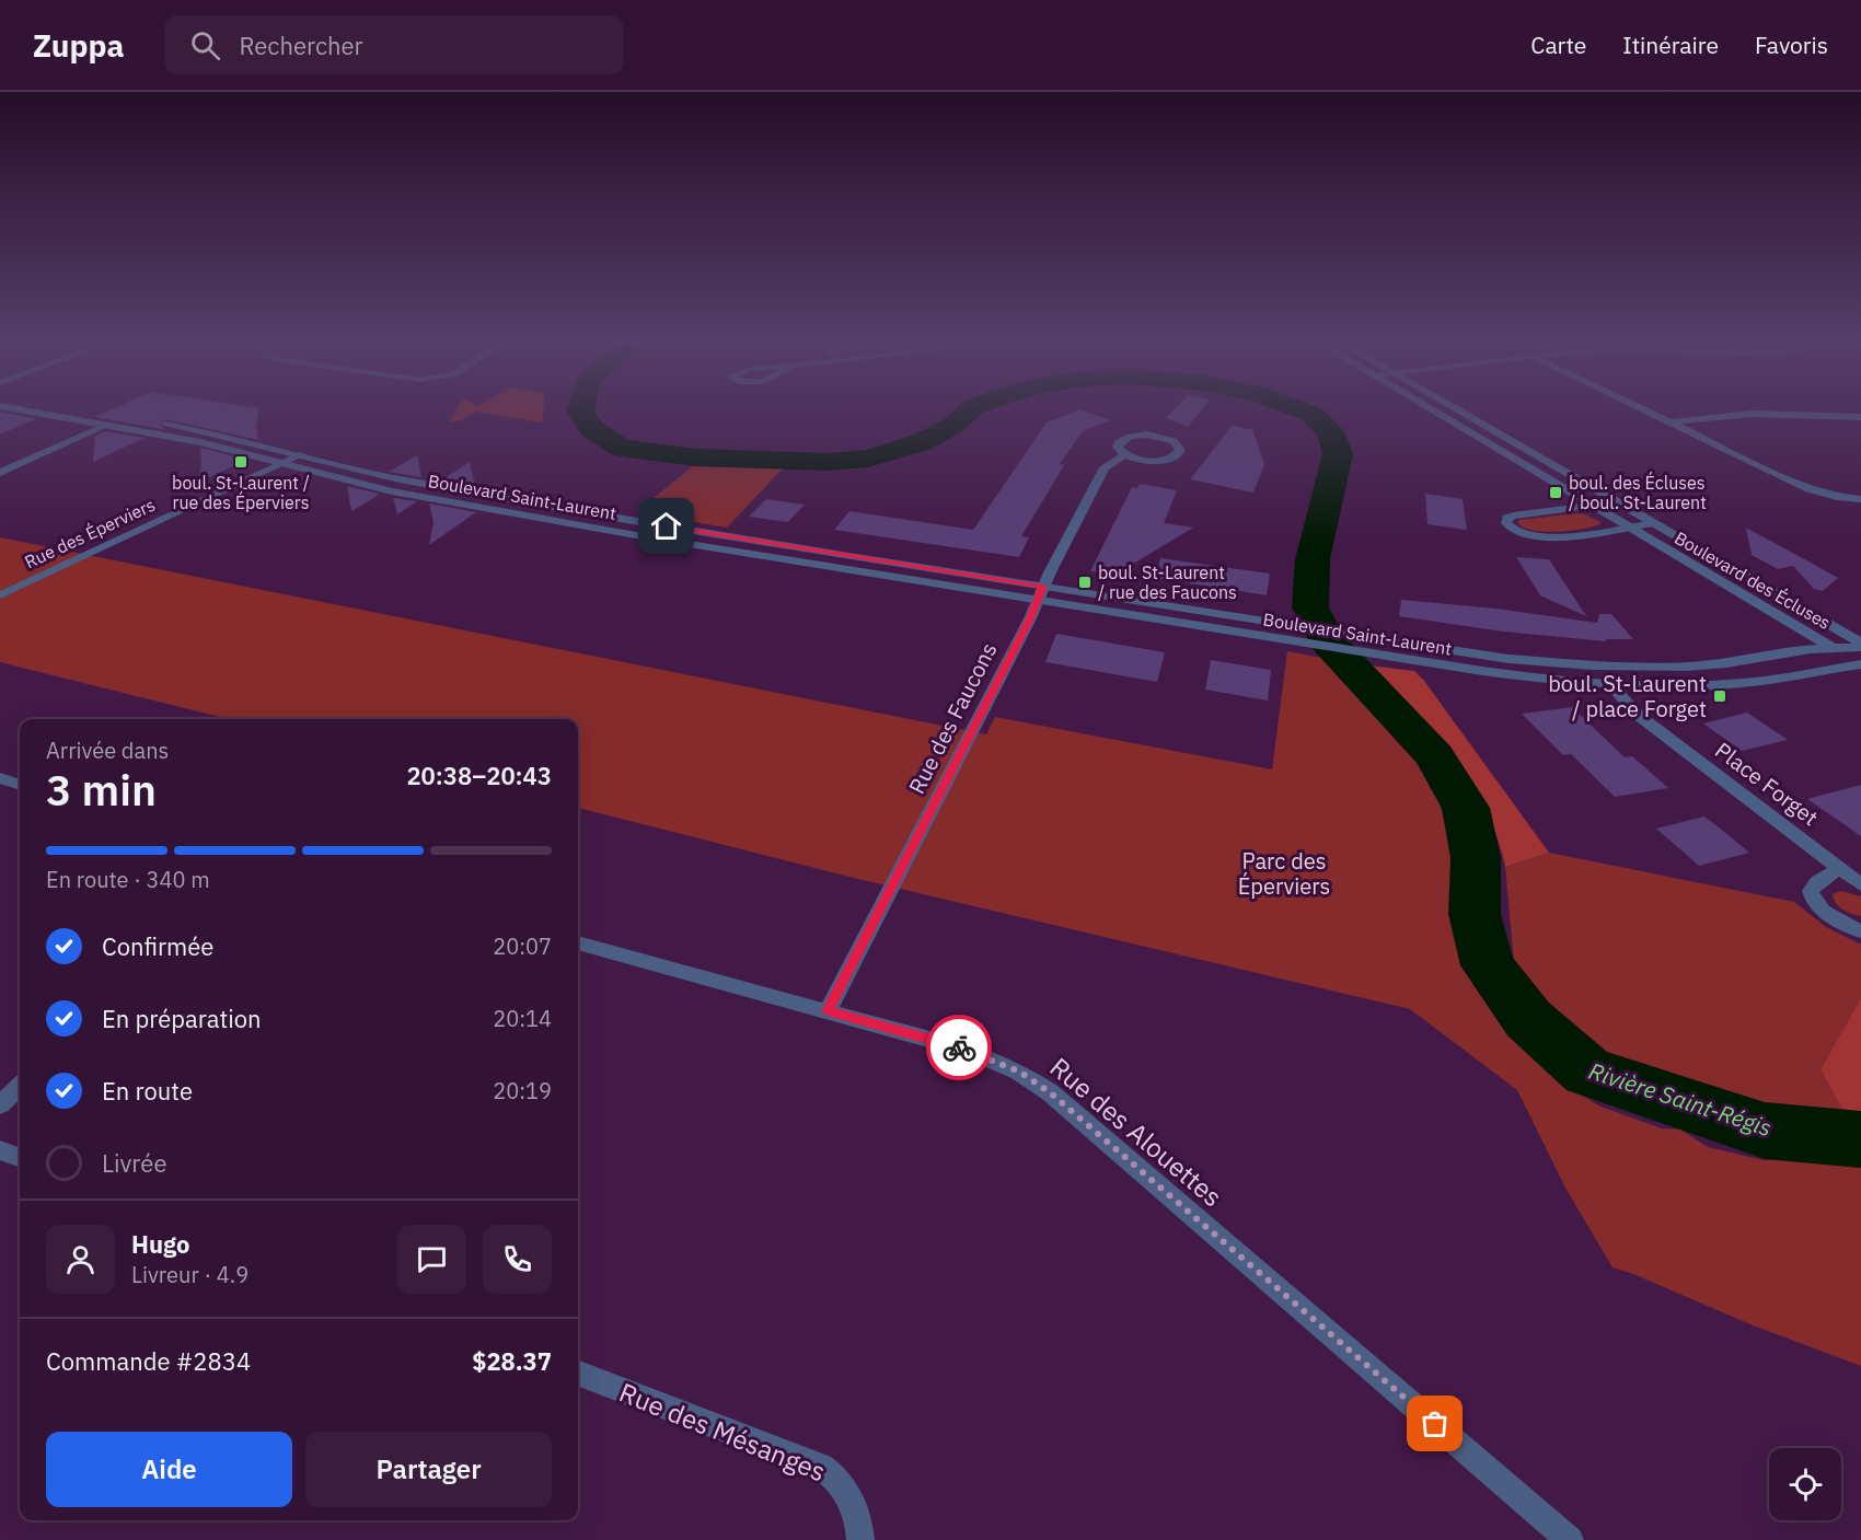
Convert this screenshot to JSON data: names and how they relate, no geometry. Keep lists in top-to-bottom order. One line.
{"streets":{"street":["Boulevard Saint-Laurent","Rue des Éperviers","Boulevard des Écluses","Rue des Faucons","Place Forget","Rue des Alouettes","Rue des Mésanges"]},"crossings":[["Boulevard Saint-Laurent","Rue des Éperviers"],["Boulevard Saint-Laurent","Boulevard des Écluses"],["Boulevard Saint-Laurent","Rue des Faucons"],["Boulevard Saint-Laurent","Place Forget"],["Rue des Faucons","Rue des Alouettes"]],"water":["Rivière Saint-Régis"],"parks":["Parc des Éperviers"],"places":{"transit":["boul. St-Laurent / rue des Éperviers","boul. des Écluses / boul. St-Laurent","boul. St-Laurent / rue des Faucons","boul. St-Laurent / place Forget"]},"page":{"header":"Zuppa","search":"Rechercher","nav":["Carte","Itinéraire","Favoris"],"heading":["3 min","Arrivée dans","20:38–20:43"],"panel":["Hugo","Livreur · 4.9","Commande #2834","$28.37"],"bar":"En route · 340 m","list":[["Confirmée","20:07"],["En préparation","20:14"],["En route","20:19"],"Livrée"],"buttons":["Aide","Partager"]}}
